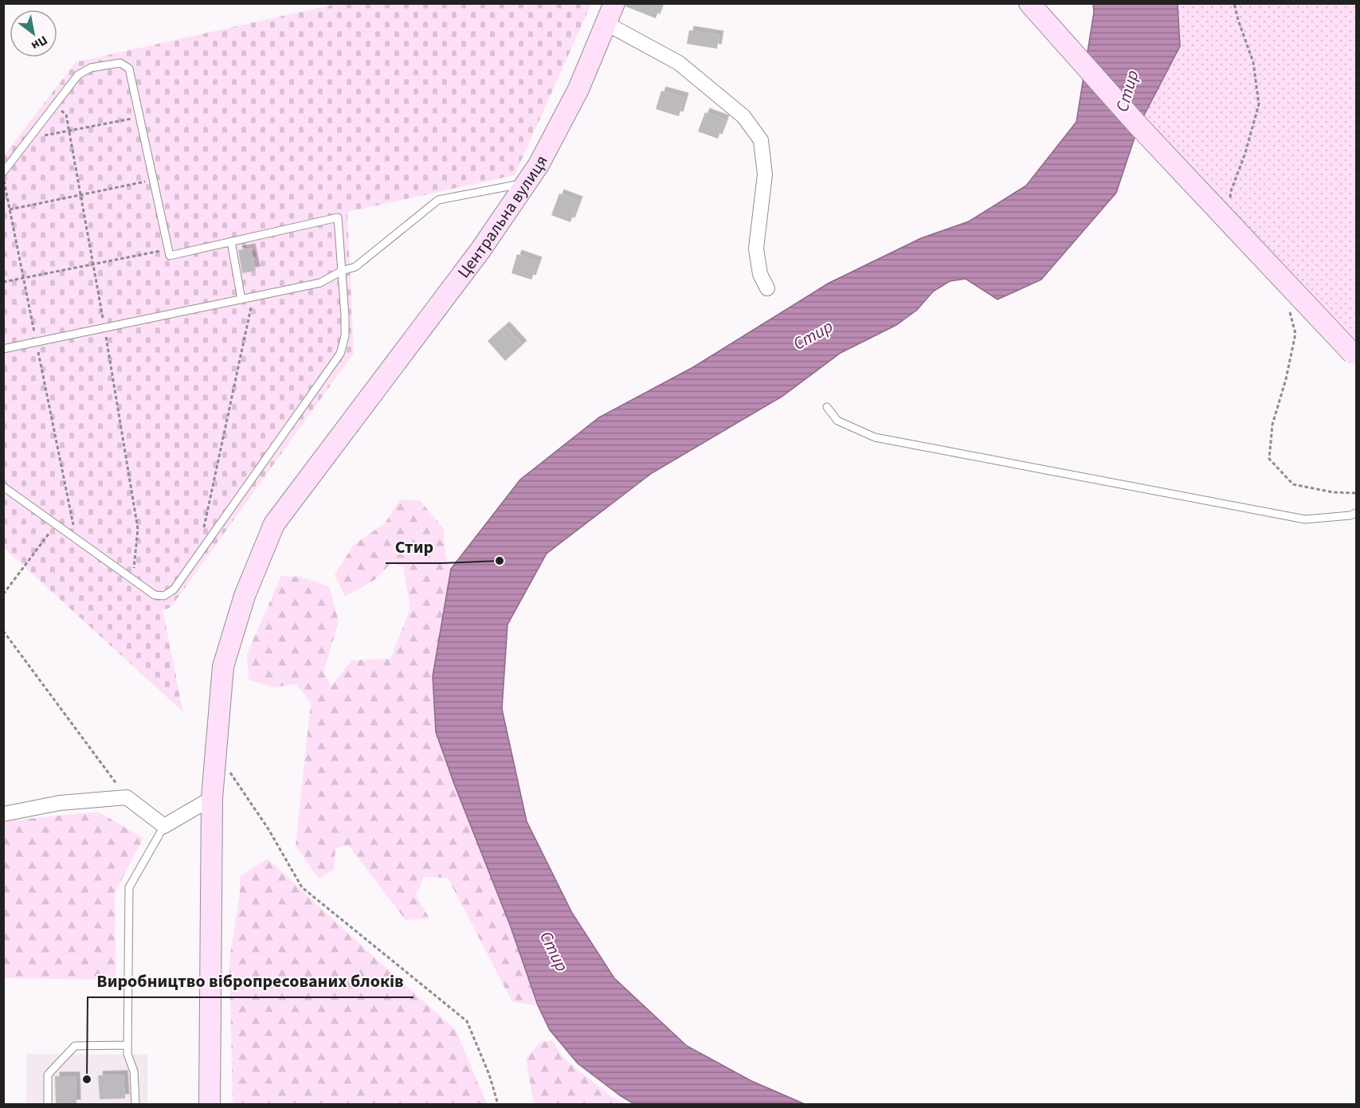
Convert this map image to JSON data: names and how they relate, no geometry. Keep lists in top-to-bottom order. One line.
{"streets":{"street":["Центральна вулиця"]},"water":["Стир"],"places":["Стир","Виробництво вібропресованих блоків"],"north":"bottom right"}
